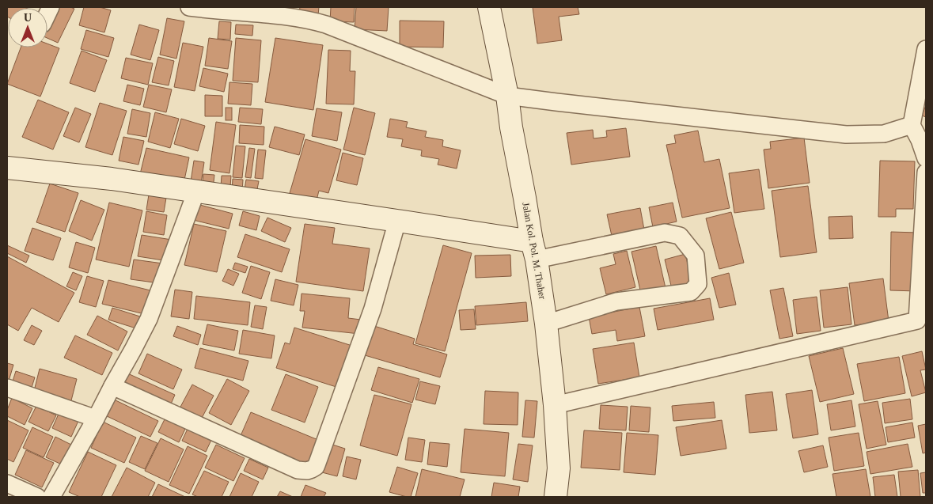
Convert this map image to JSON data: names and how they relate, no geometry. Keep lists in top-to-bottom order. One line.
{"streets":{"street":["Jalan Kol. Pol. M. Thaher"]},"north":"top"}
